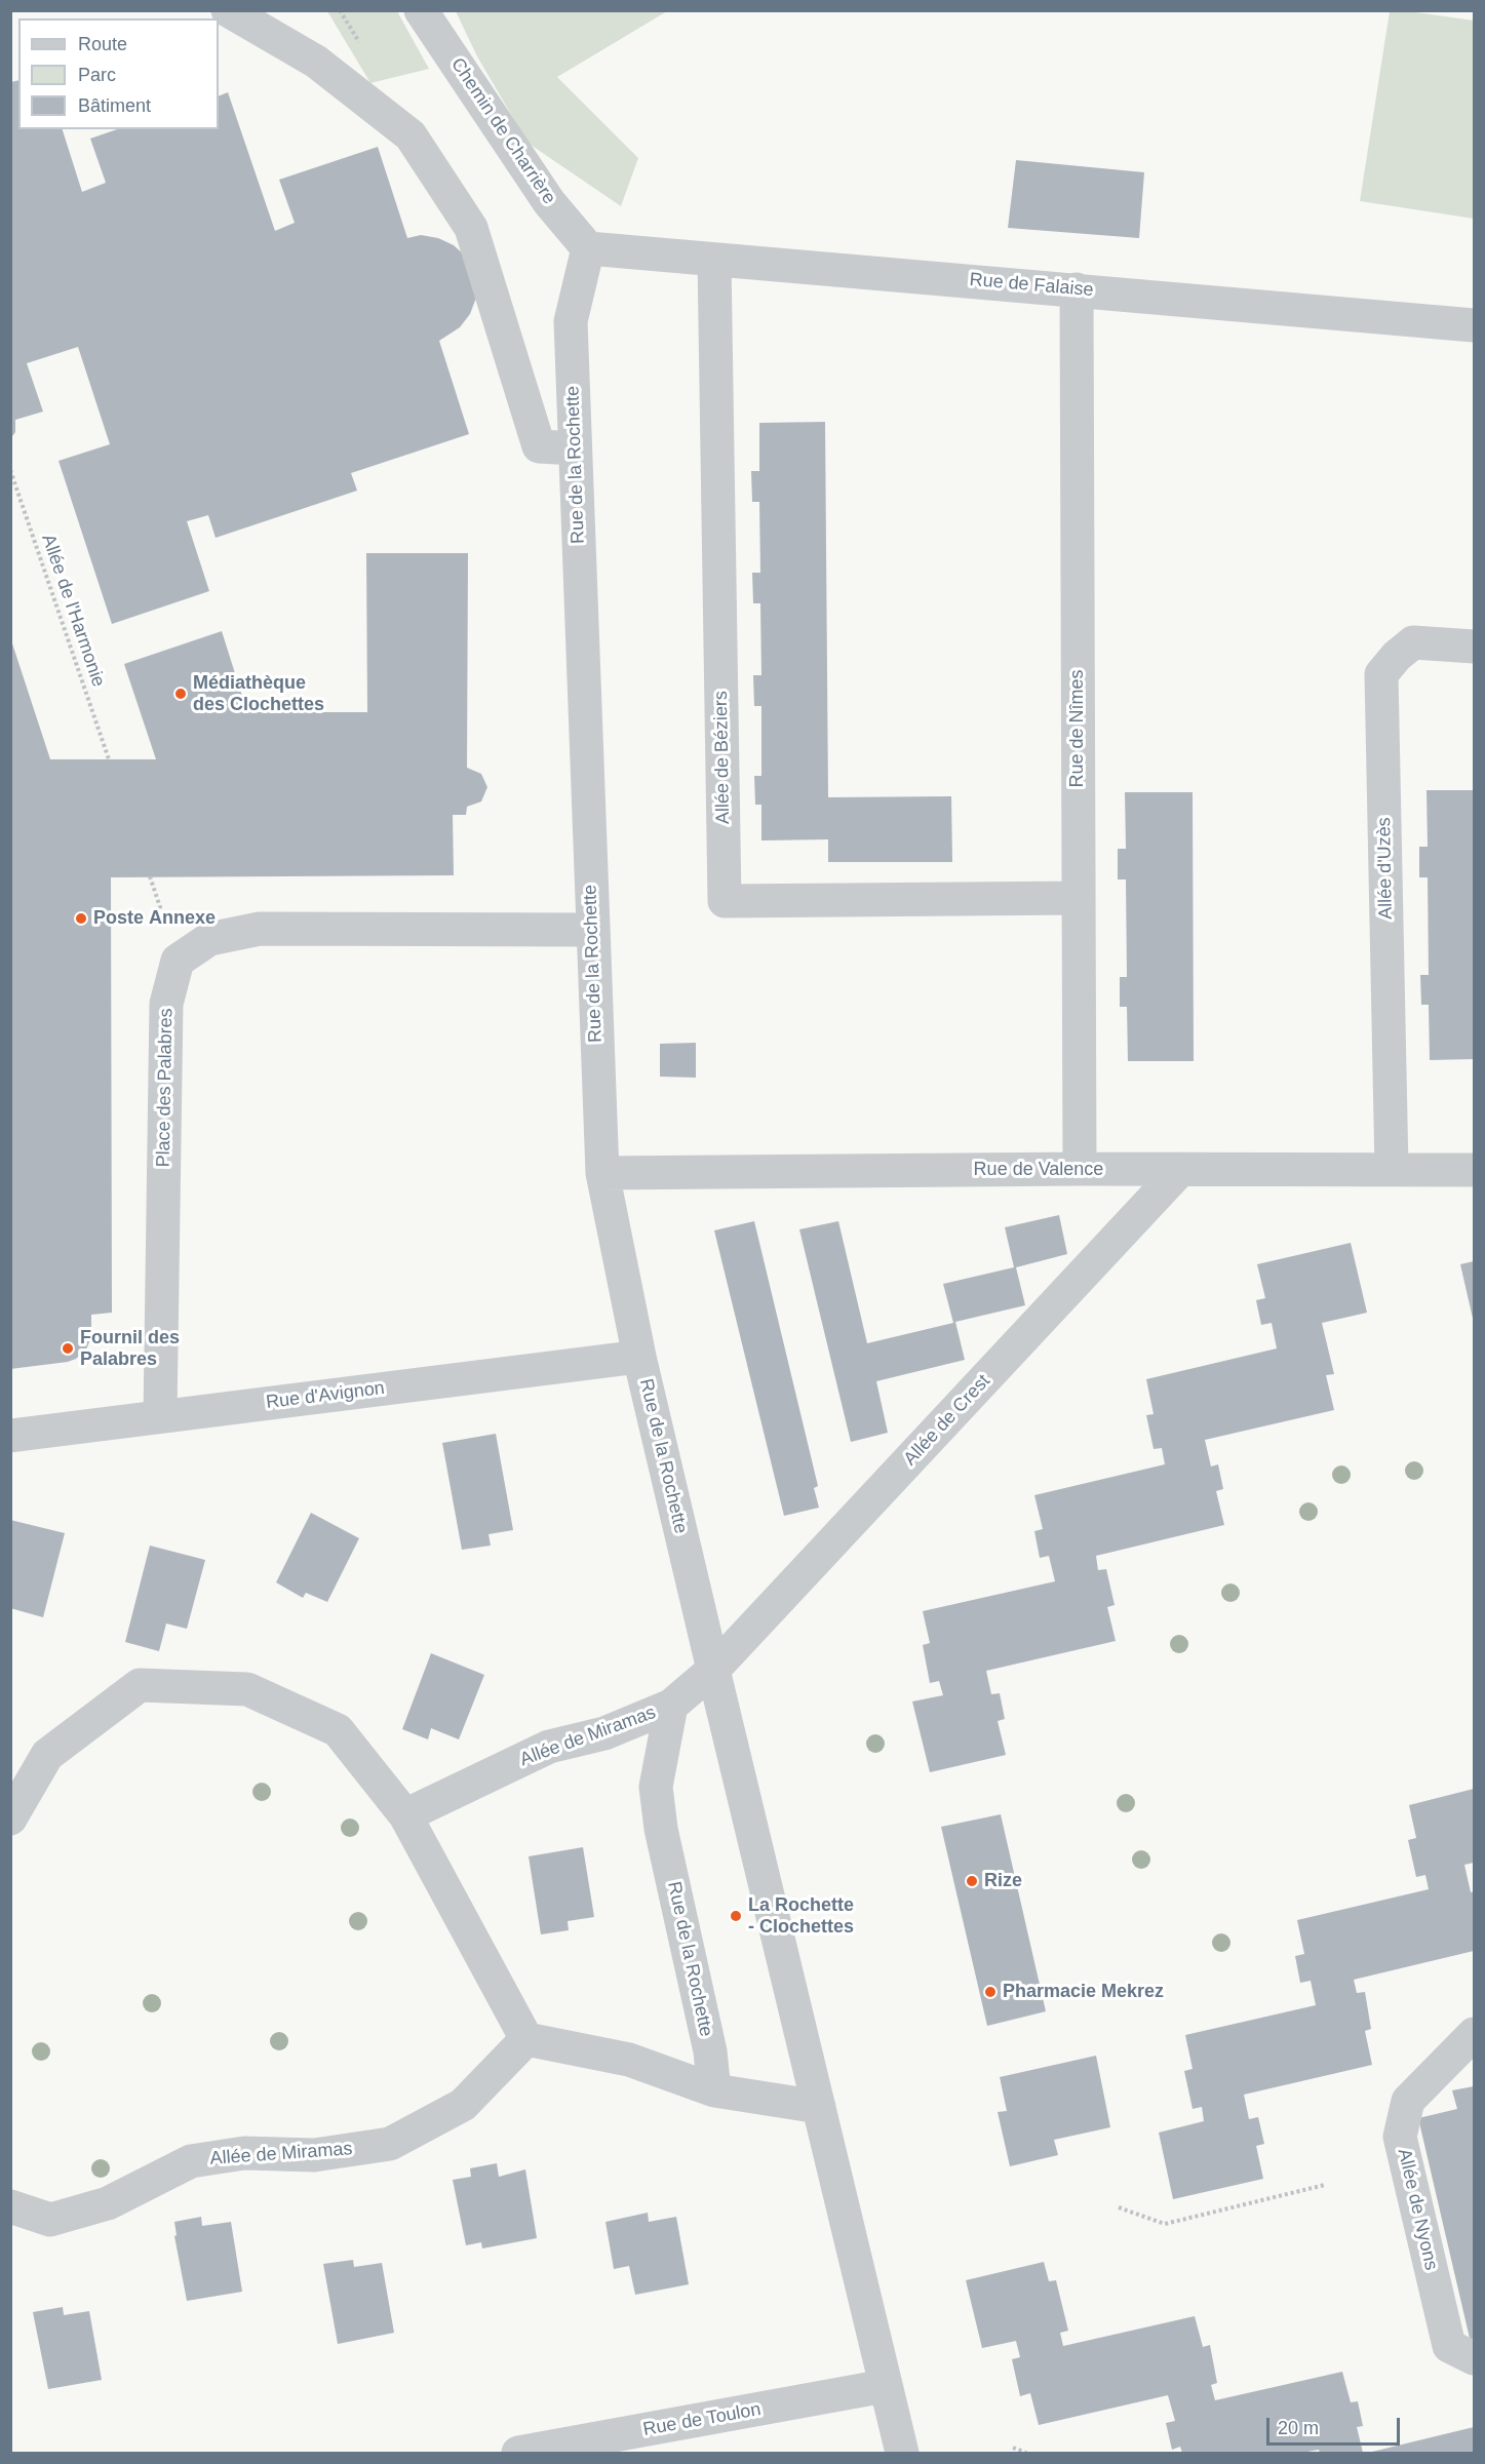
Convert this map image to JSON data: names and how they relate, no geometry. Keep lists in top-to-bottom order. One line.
{"streets":{"street":["Chemin de Charrière","Rue de Falaise","Rue de la Rochette","Rue de Nîmes","Allée de Béziers","Allée d'Uzès","Place des Palabres","Rue de Valence","Rue d'Avignon","Allée de Crest","Allée de Miramas","Allée de Nyons","Rue de Toulon"],"path":["Allée de l'Harmonie"]},"crossings":[["Chemin de Charrière","Rue de Falaise"],["Chemin de Charrière","Rue de la Rochette"],["Rue de Falaise","Rue de la Rochette"],["Rue de Falaise","Rue de Nîmes"],["Rue de Falaise","Allée de Béziers"],["Rue de la Rochette","Place des Palabres"],["Rue de la Rochette","Rue de Valence"],["Rue de la Rochette","Rue d'Avignon"],["Rue de la Rochette","Allée de Crest"],["Rue de la Rochette","Allée de Miramas"],["Rue de la Rochette","Rue de Toulon"],["Rue de Nîmes","Allée de Béziers"],["Rue de Nîmes","Rue de Valence"],["Allée d'Uzès","Rue de Valence"],["Place des Palabres","Rue d'Avignon"],["Rue de Valence","Allée de Crest"]],"places":["Médiathèque des Clochettes","Poste Annexe","Fournil des Palabres","Rize","La Rochette - Clochettes","Pharmacie Mekrez"],"legend":["Route","Parc","Bâtiment"],"scale_bar":"20 m"}
